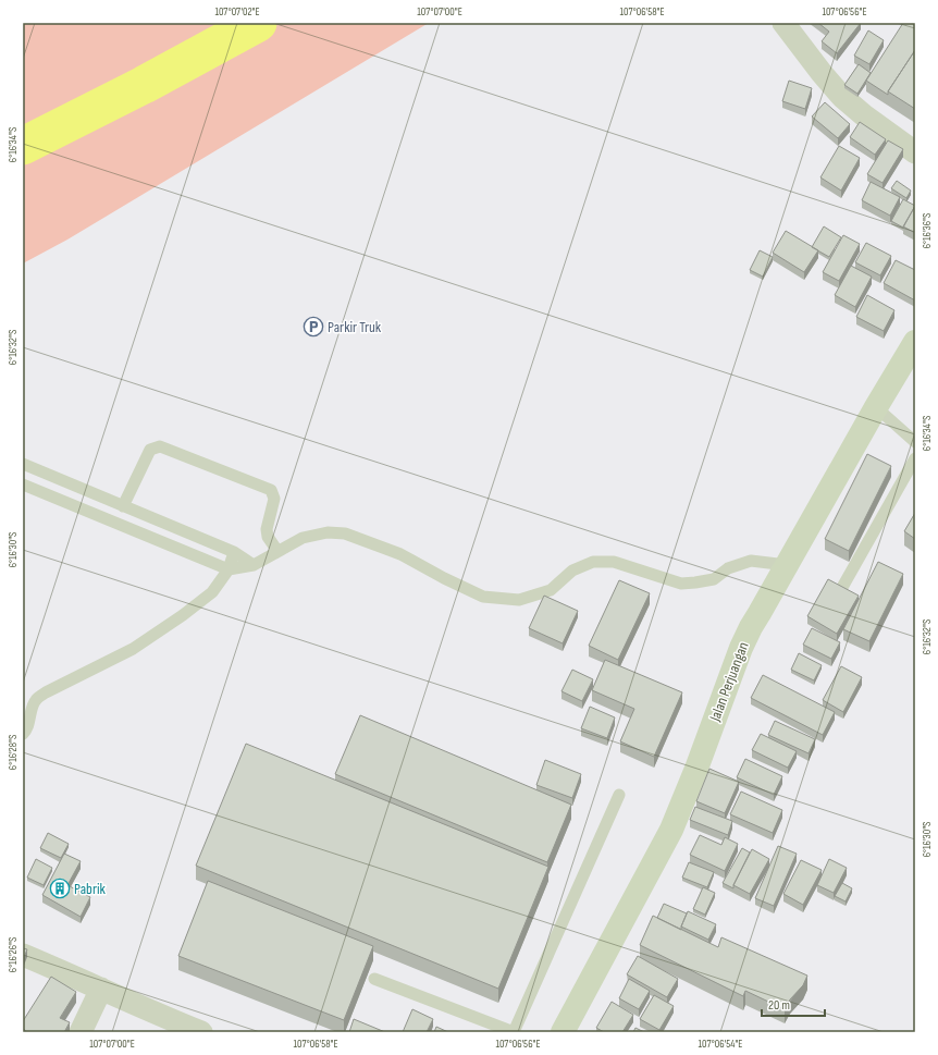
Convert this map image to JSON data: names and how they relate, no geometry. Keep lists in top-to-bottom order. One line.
{"streets":{"street":["Jalan Perjuangan"]},"places":{"parking":["Parkir Truk"],"building":["Pabrik"]},"scale_bar":"20 m","coordinates":["107°07'02\"E","107°07'00\"E","107°06'58\"E","107°06'56\"E","6°16'34\"S","6°16'36\"S","6°16'32\"S","6°16'30\"S","6°16'28\"S","6°16'26\"S","107°06'54\"E"]}
